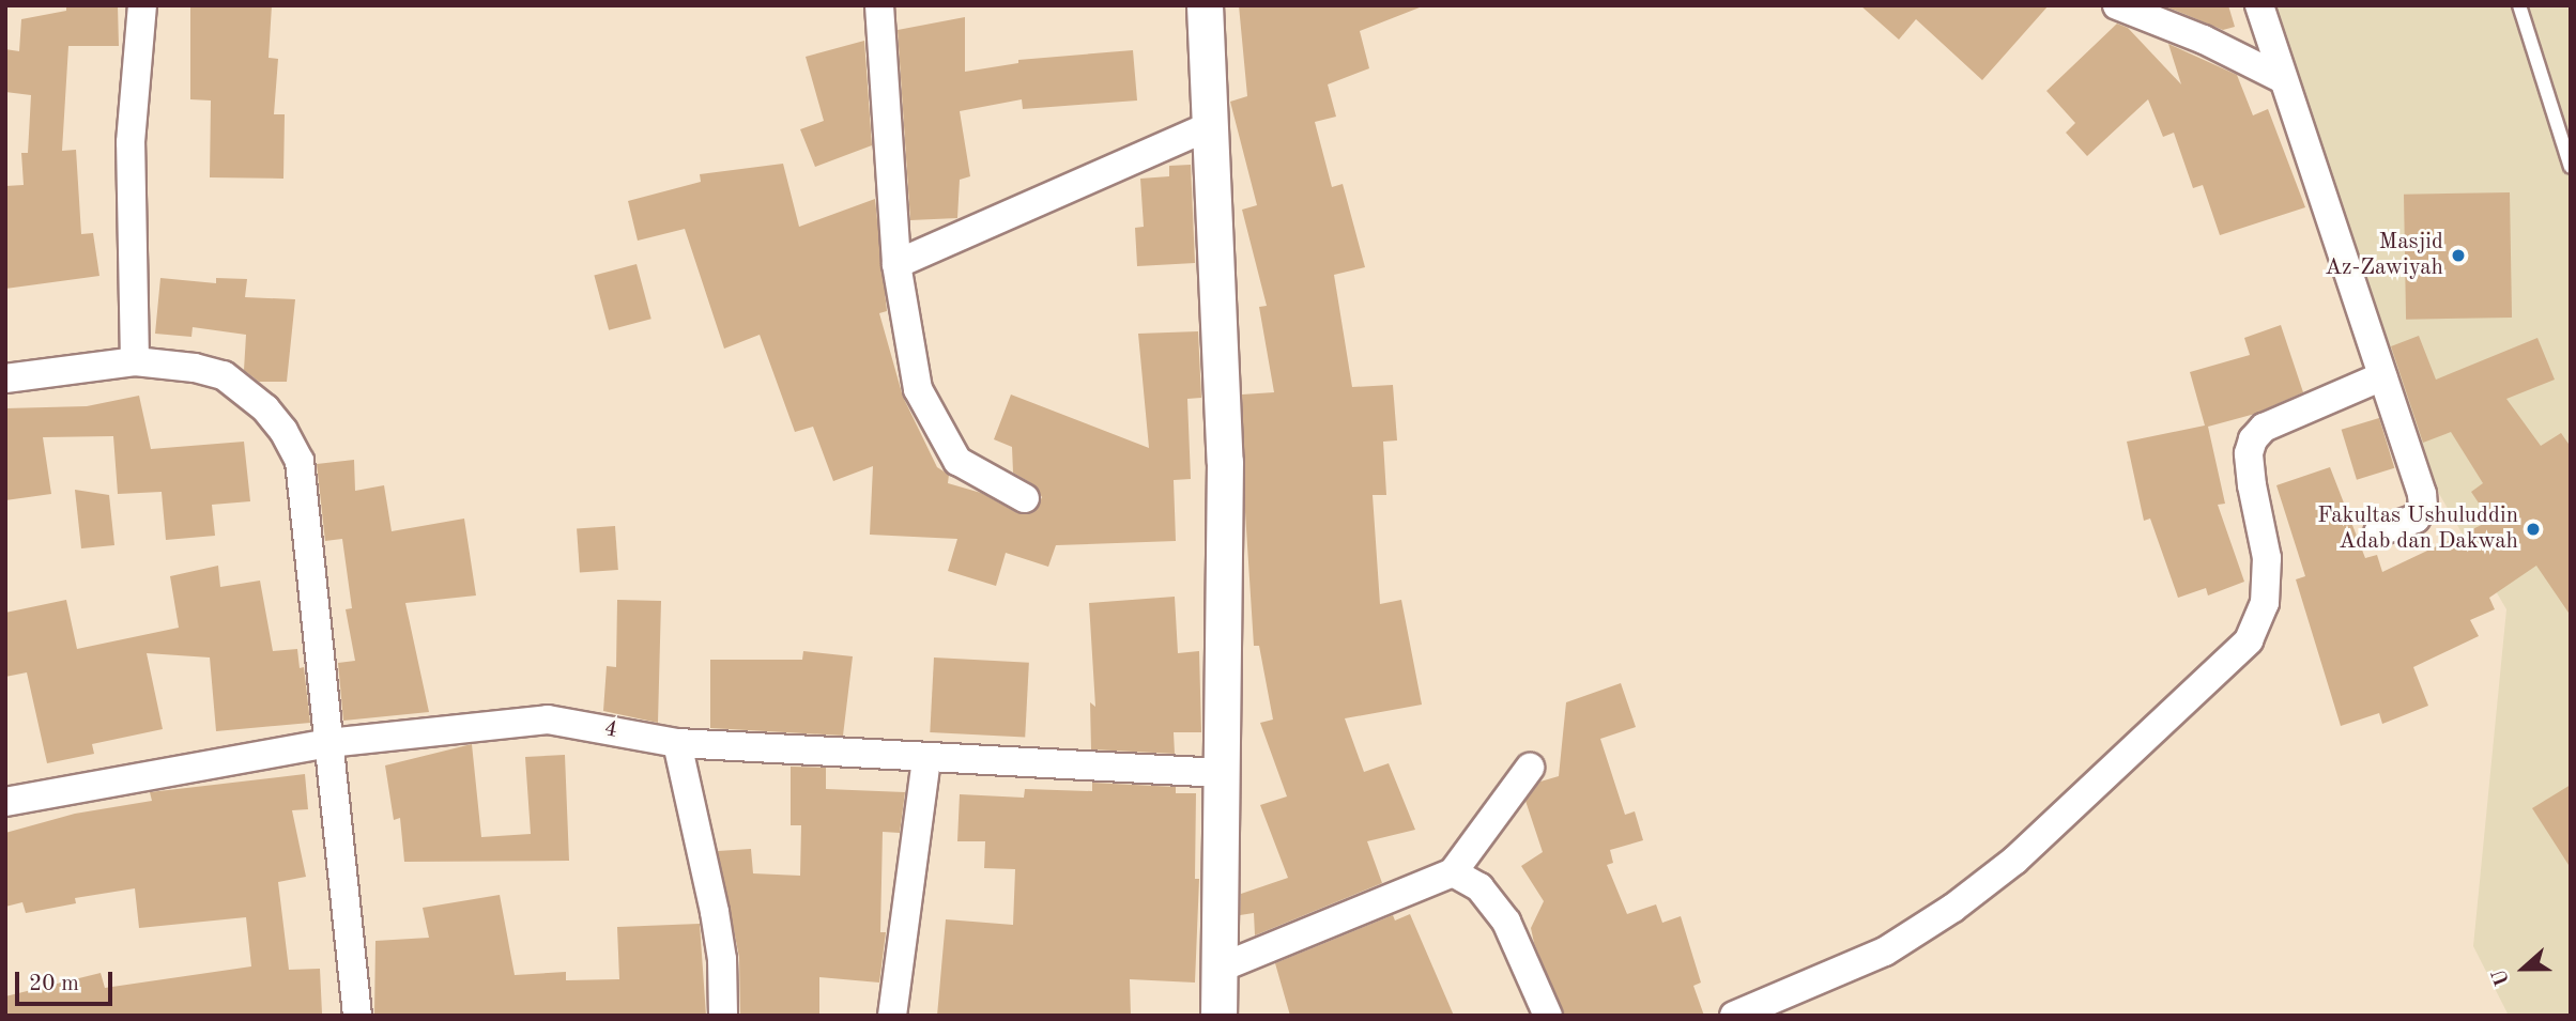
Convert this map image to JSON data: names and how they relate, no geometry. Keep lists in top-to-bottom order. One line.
{"streets":{"street":["4"]},"places":["Masjid Az-Zawiyah","Fakultas Ushuluddin Adab dan Dakwah"],"scale_bar":"20 m","north":"left"}
